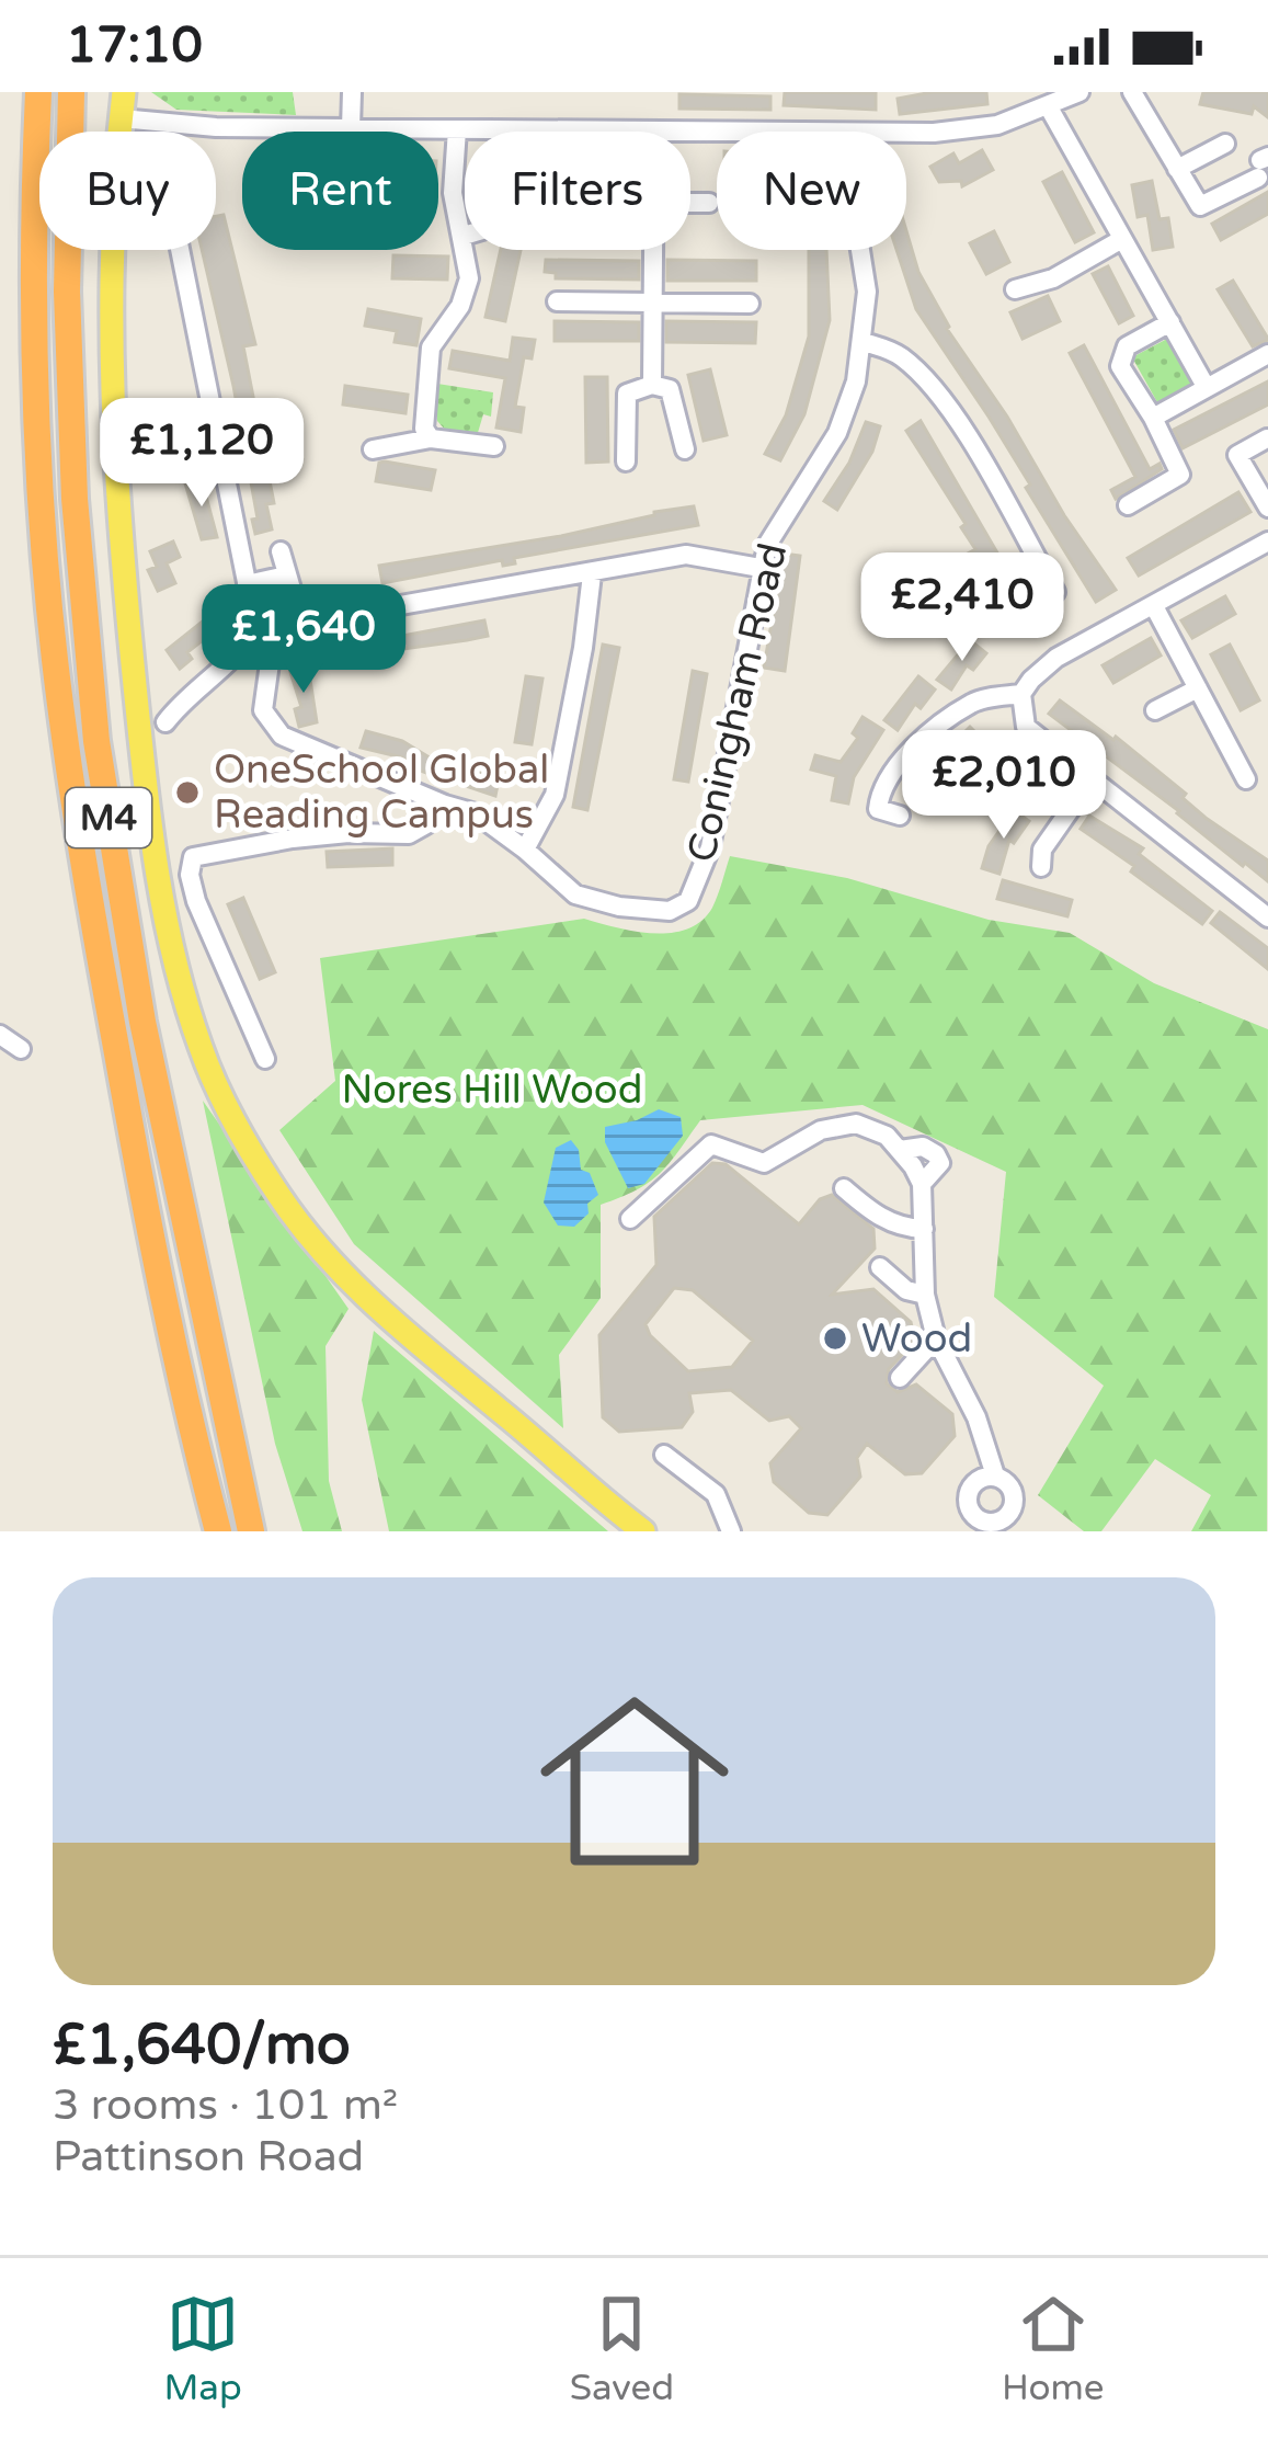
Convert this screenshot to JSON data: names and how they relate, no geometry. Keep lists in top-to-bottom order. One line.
{"streets":{"highway":["M4"],"street":["Coningham Road"]},"parks":["Nores Hill Wood"],"places":["OneSchool Global Reading Campus","Wood"],"page":{"status":"17:10","chip":["Buy","Rent","Filters","New"],"price":["£1,120","£2,410","£1,640","£2,010"],"list":[{"name":"£1,640/mo","note":"3 rooms · 101 m² · Pattinson Road"}],"tabs":["Map","Saved","Home"]}}
